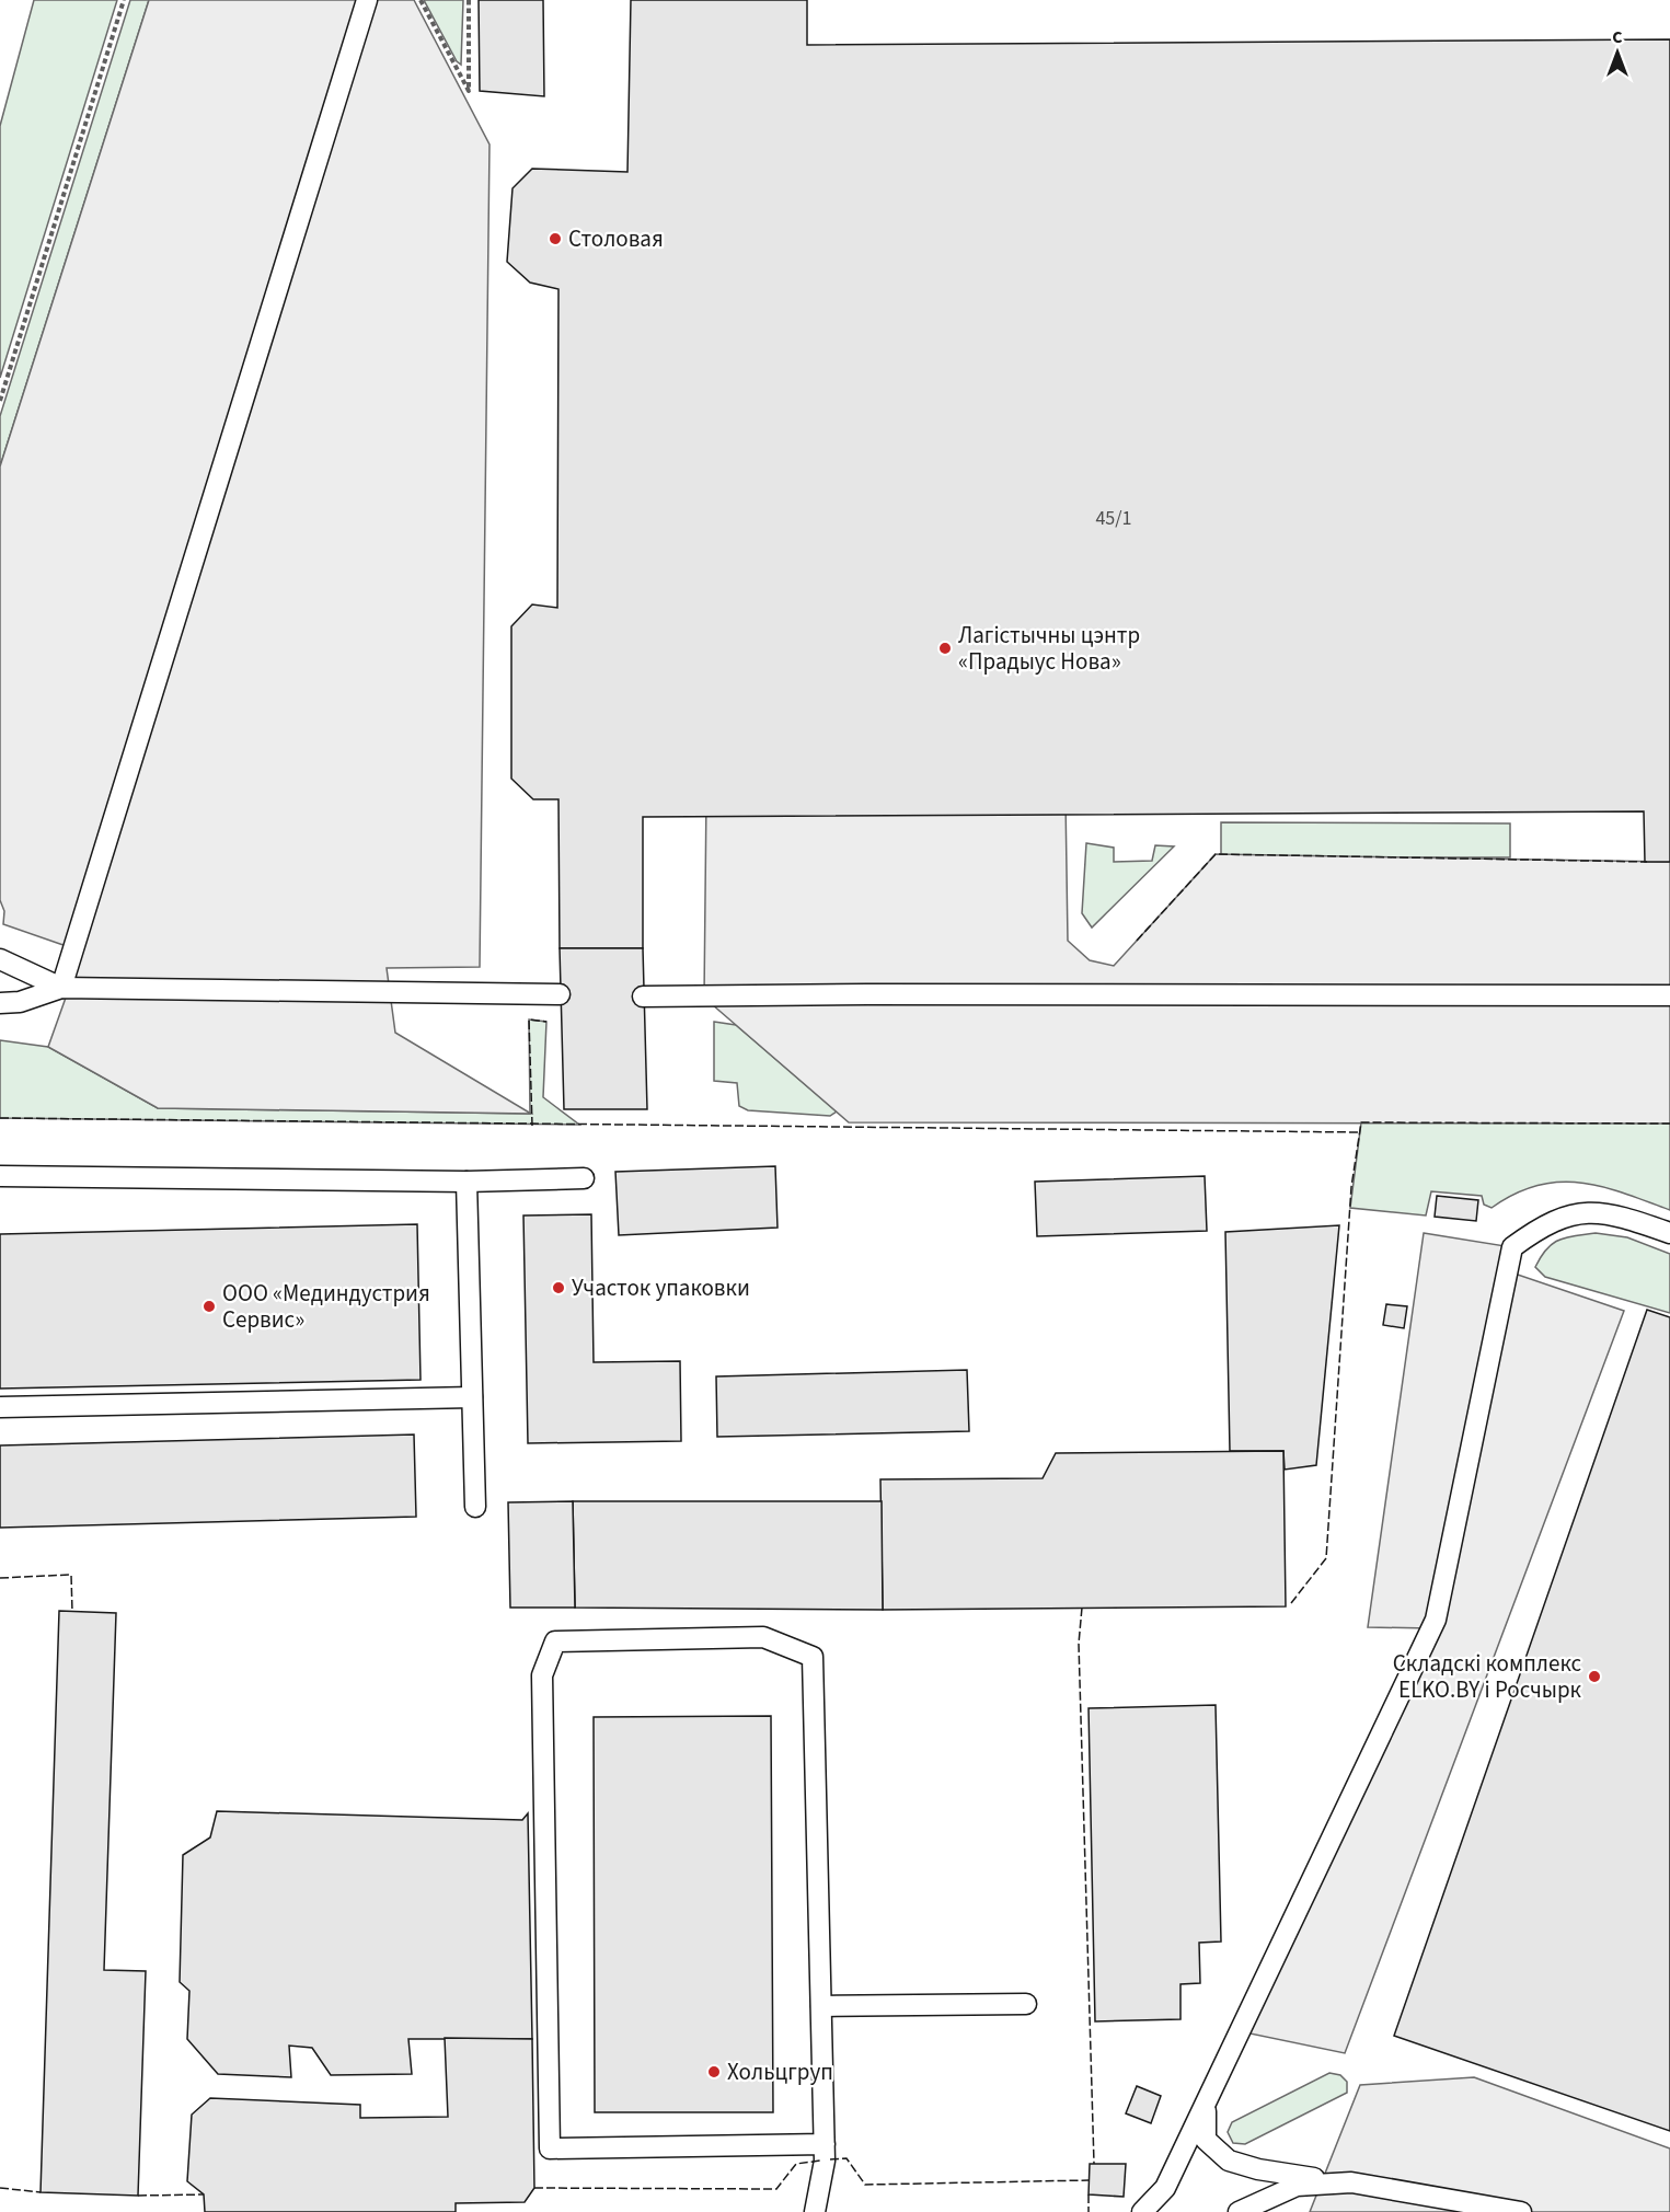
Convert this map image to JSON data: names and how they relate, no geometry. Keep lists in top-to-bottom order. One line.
{"places":["Столовая","Лагістычны цэнтр «Прадыус Нова»","Участок упаковки","ООО «Мединдустрия Сервис»","Складскі комплекс ELKO.BY і Росчырк","Хольцгруп"],"house_numbers":["45/1"],"north":"top"}
